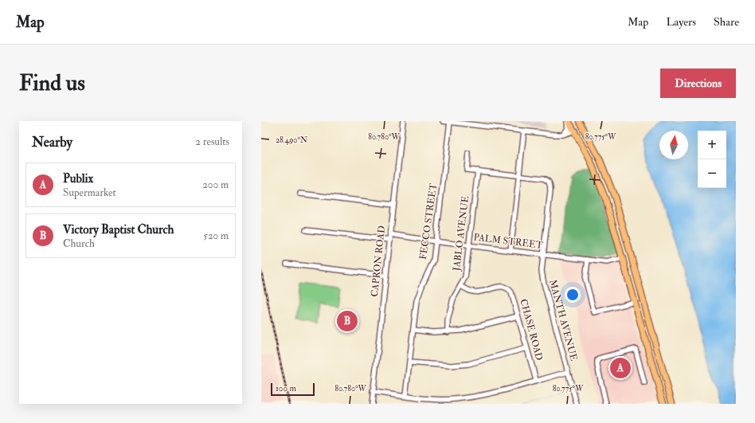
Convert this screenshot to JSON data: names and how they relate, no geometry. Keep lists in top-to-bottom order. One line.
{"streets":{"street":["FECCO STREET","JABLO AVENUE","PALM STREET","CAPRON ROAD","MANTH AVENUE","CHASE ROAD"]},"crossings":[["FECCO STREET","PALM STREET"],["JABLO AVENUE","PALM STREET"],["JABLO AVENUE","CHASE ROAD"],["PALM STREET","CAPRON ROAD"],["PALM STREET","MANTH AVENUE"]],"scale_bar":"100 m","north":"top","page":{"header":"Map","nav":["Map","Layers","Share"],"buttons":"Directions","title":"Find us","heading":["Nearby","2 results"],"map_buttons":["+","−"],"list":[{"mark":"A","name":"Publix","note":"Supermarket","value":"200 m"},{"mark":"B","name":"Victory Baptist Church","note":"Church","value":"520 m"}],"pins":["B","A"],"scale":"100 m"},"coordinates":["80.780°W","80.775°W","28.490°N"]}
